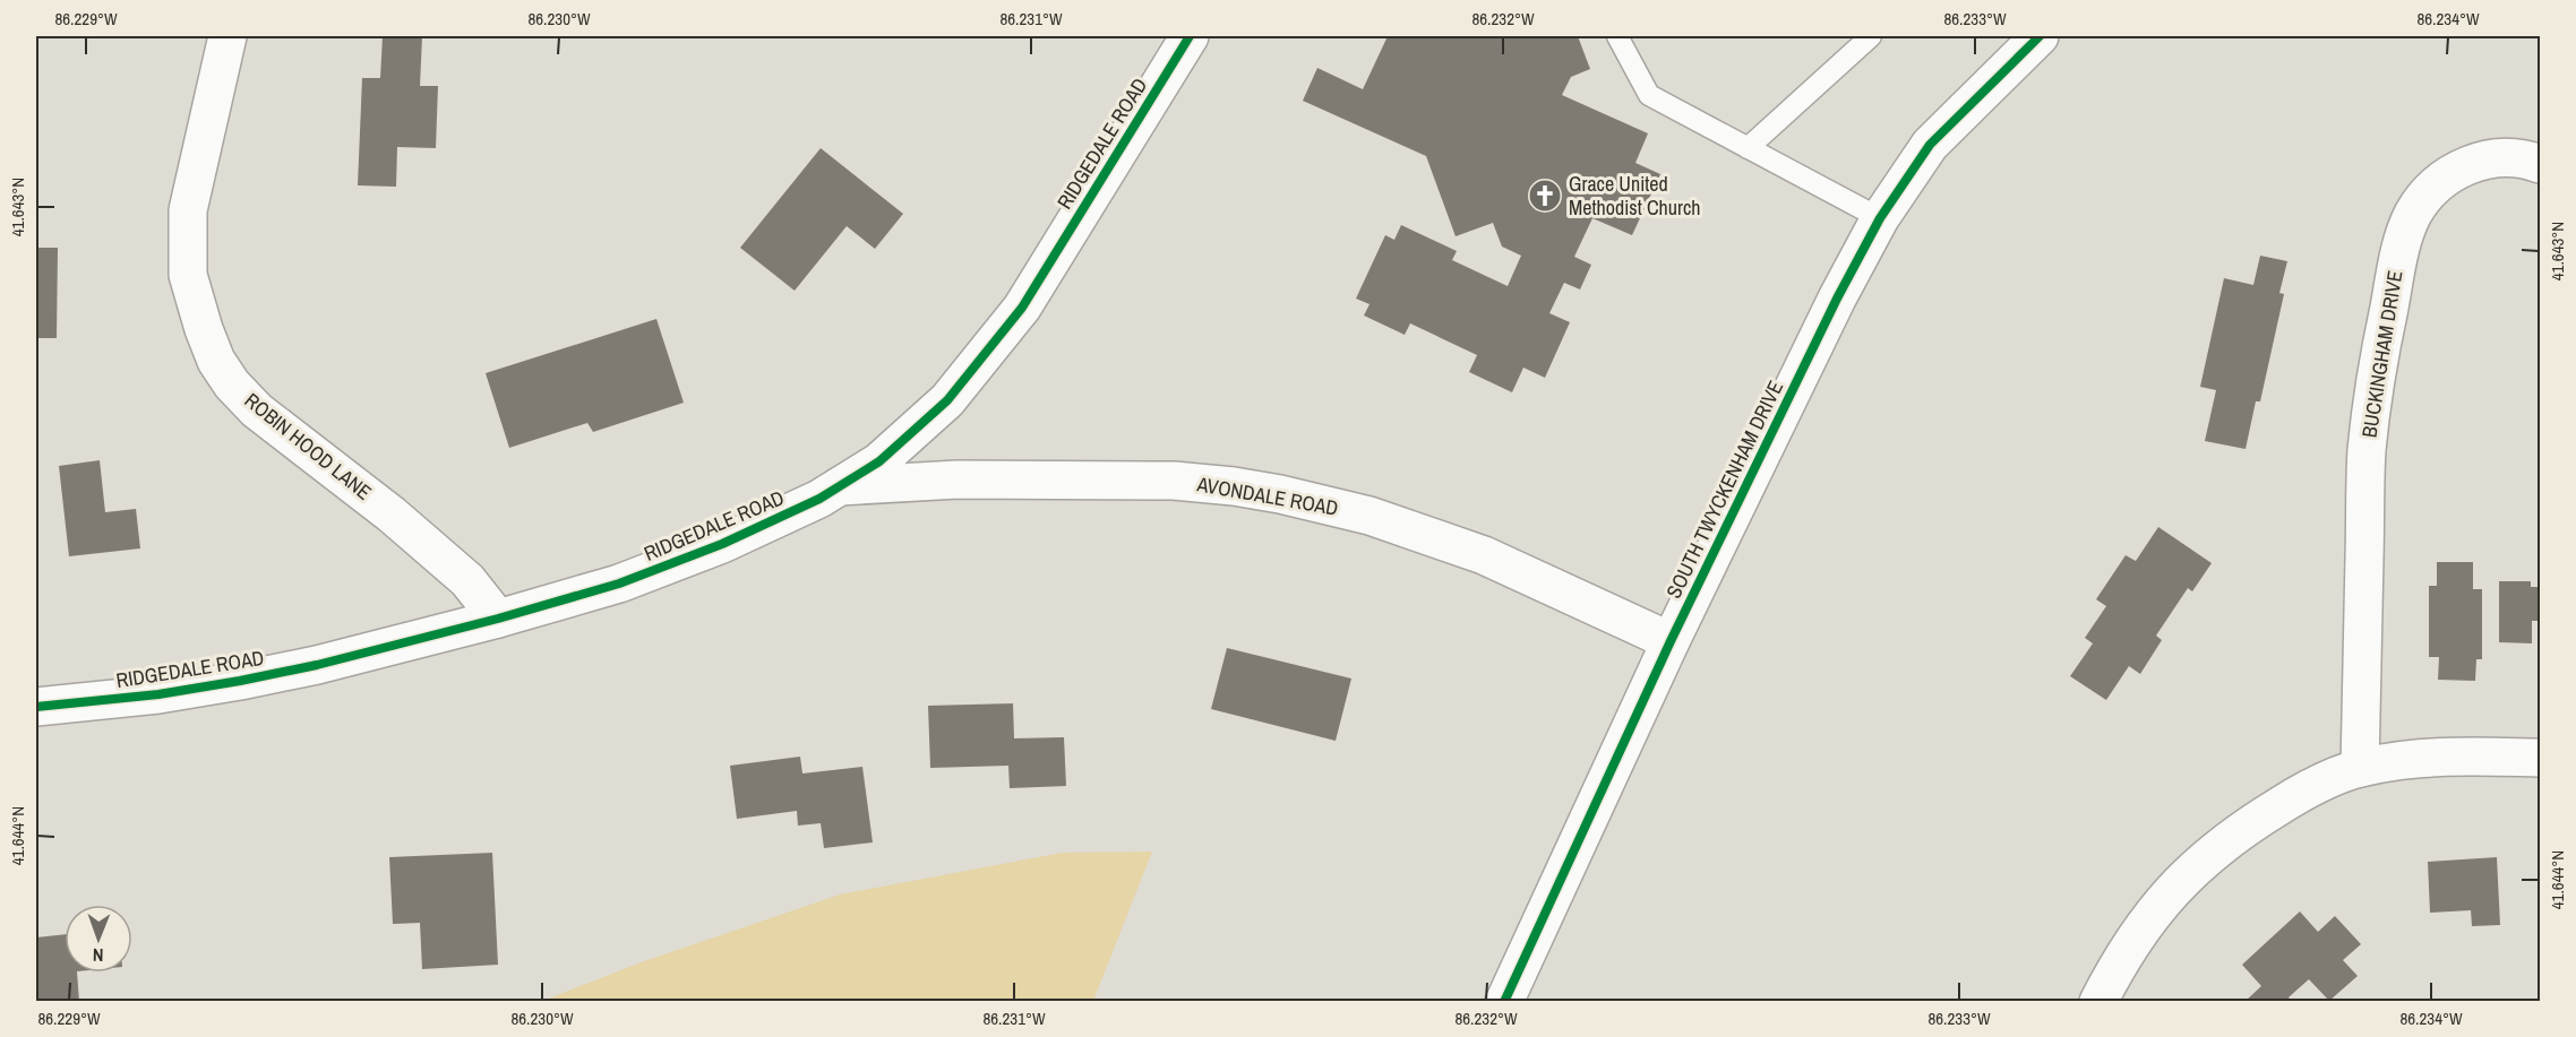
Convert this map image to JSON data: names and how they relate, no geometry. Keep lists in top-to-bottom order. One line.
{"streets":{"street":["RIDGEDALE ROAD","BUCKINGHAM DRIVE","ROBIN HOOD LANE","SOUTH TWYCKENHAM DRIVE","AVONDALE ROAD"]},"crossings":[["RIDGEDALE ROAD","ROBIN HOOD LANE"],["RIDGEDALE ROAD","AVONDALE ROAD"],["SOUTH TWYCKENHAM DRIVE","AVONDALE ROAD"]],"places":{"church":["Grace United Methodist Church"]},"north":"bottom","coordinates":["86.229°W","86.230°W","86.231°W","86.232°W","86.233°W","86.234°W","41.643°N","41.644°N"]}
